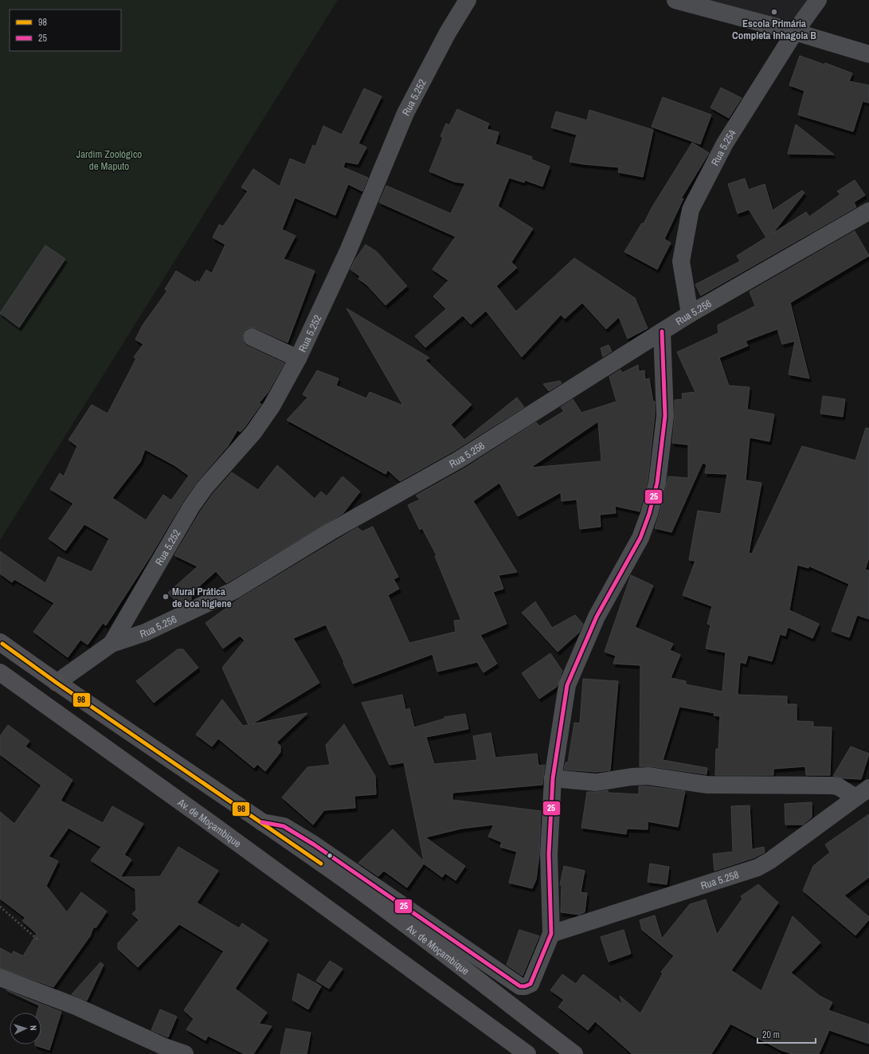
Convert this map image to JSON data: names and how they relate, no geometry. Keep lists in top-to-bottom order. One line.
{"streets":{"highway":["Av. de Moçambique"],"street":["Rua 5.252","Rua 5.254","Rua 5.256","Rua 5.258"]},"crossings":[["Rua 5.252","Rua 5.256"],["Rua 5.254","Rua 5.256"],["Rua 5.256","Av. de Moçambique"]],"parks":["Jardim Zoológico de Maputo"],"places":["Escola Primária Completa Inhagoia B","Mural Prática de boa higiene"],"lines":["transit line 25","transit line 98"],"legend":["98","25"],"scale_bar":"20 m","north":"right"}
